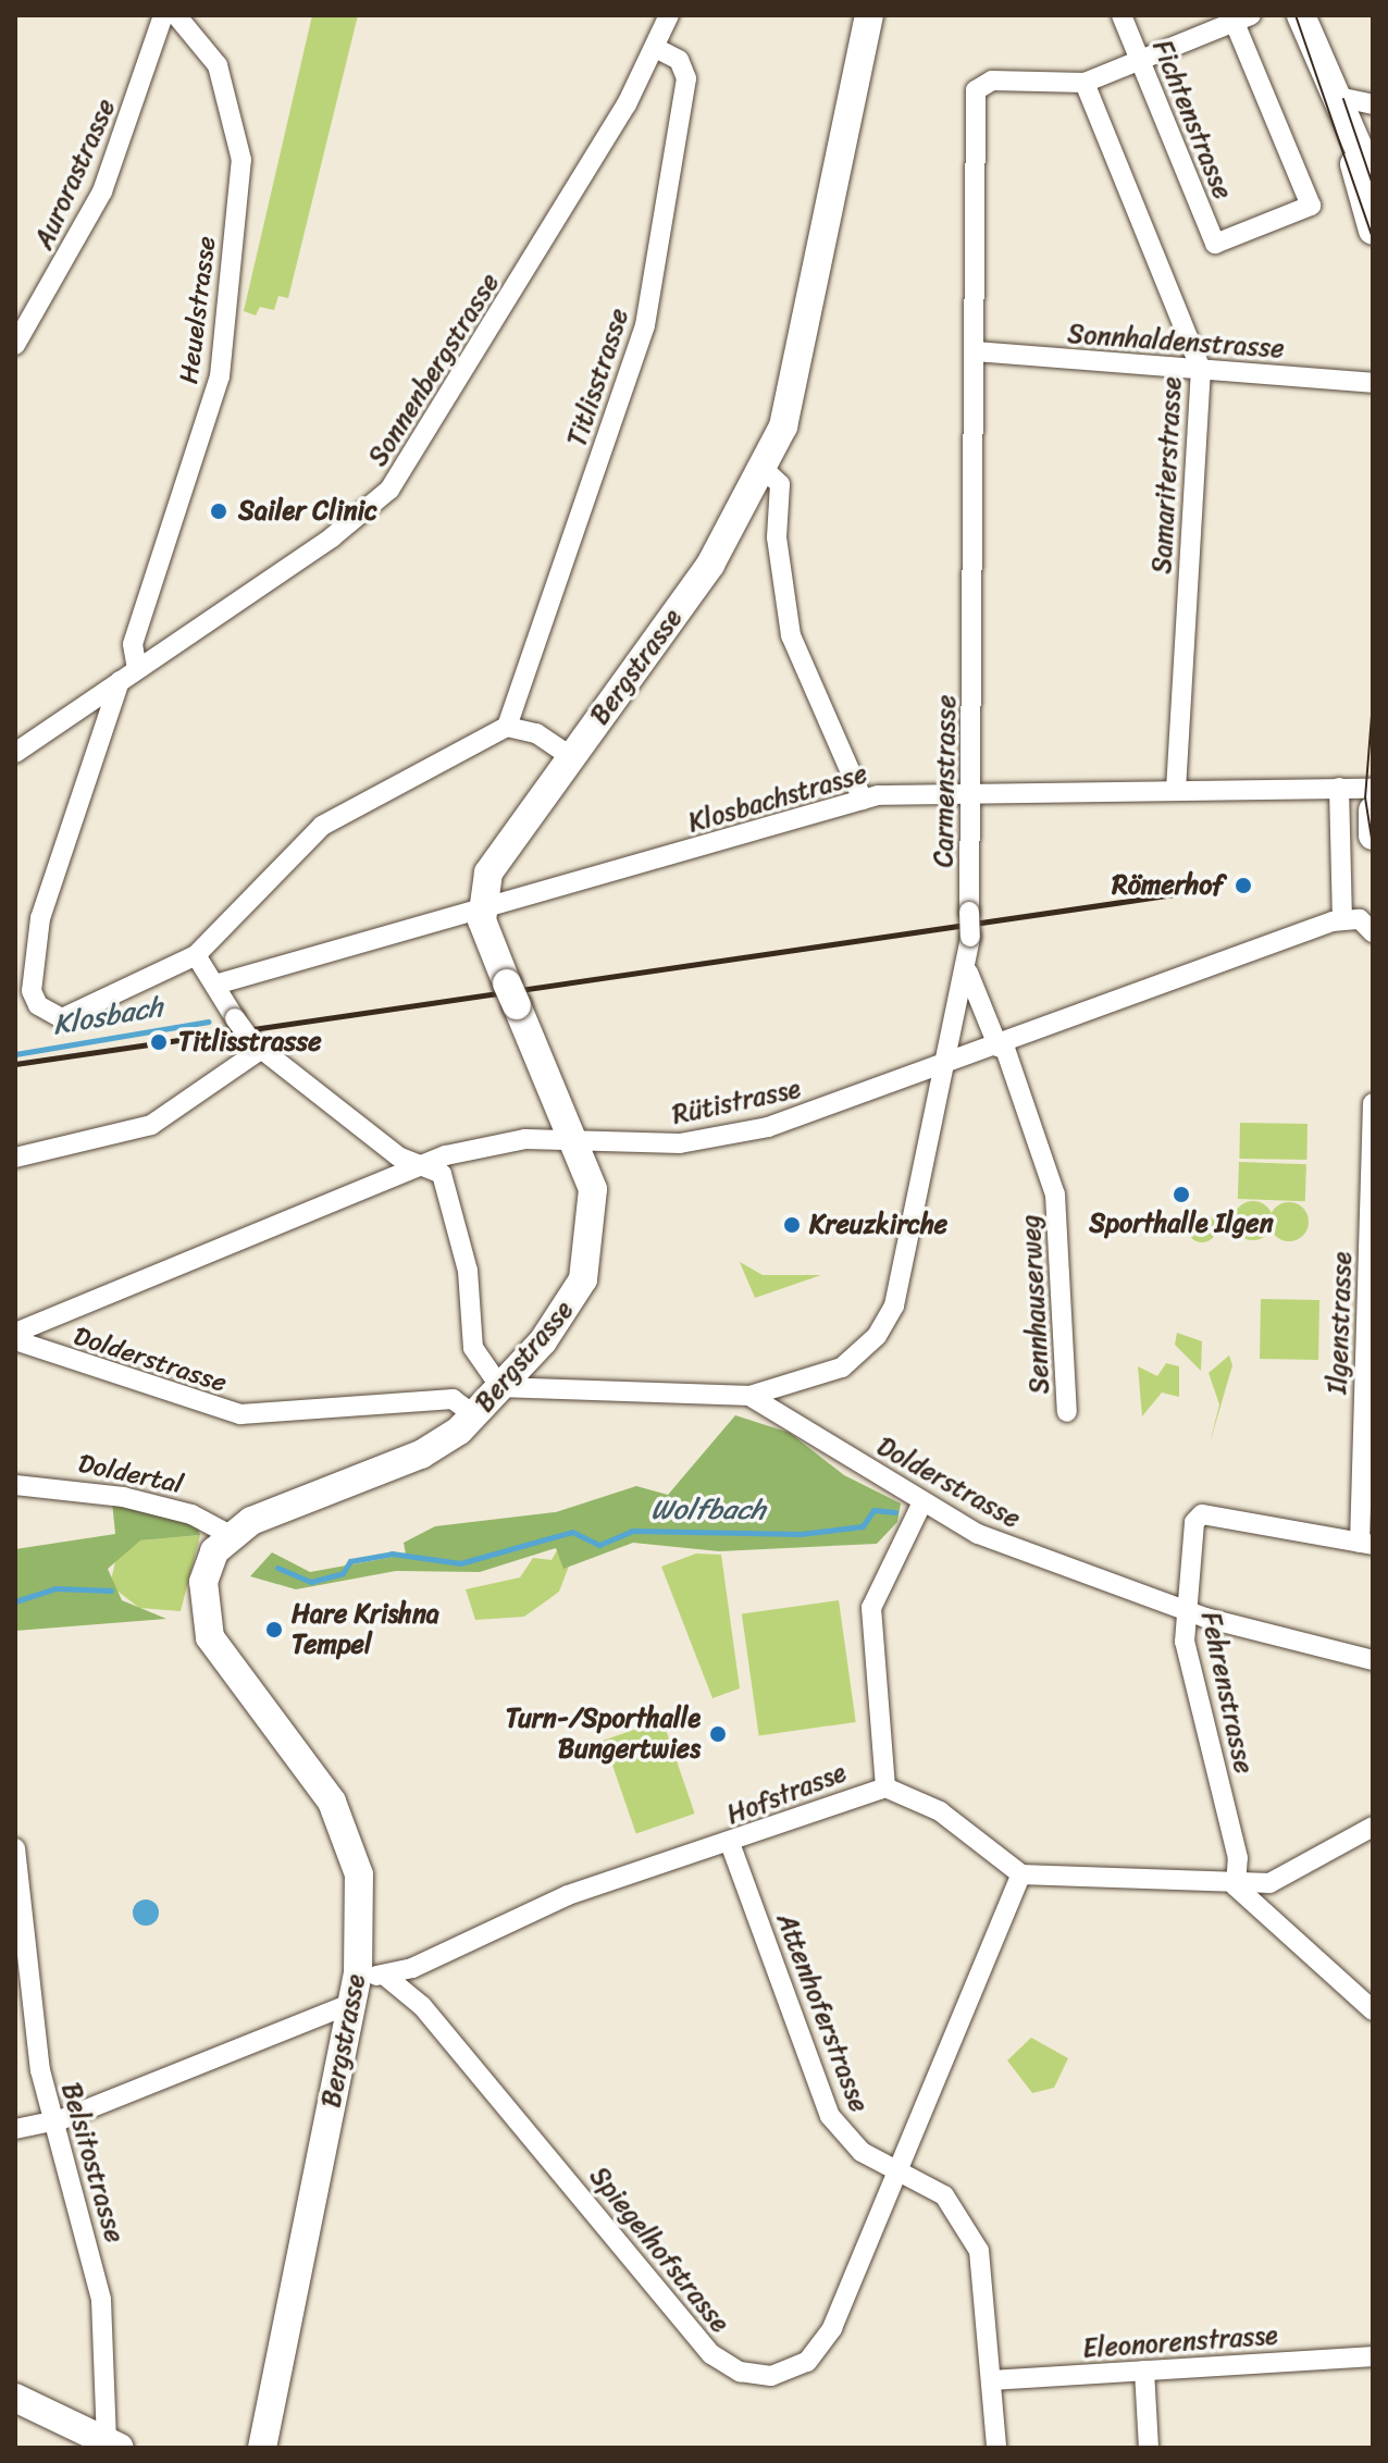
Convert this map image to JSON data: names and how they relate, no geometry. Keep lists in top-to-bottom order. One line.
{"streets":{"main road":["Bergstrasse"],"street":["Fichtenstrasse","Aurorastrasse","Heuelstrasse","Sonnhaldenstrasse","Sonnenbergstrasse","Titlisstrasse","Samariterstrasse","Carmenstrasse","Klosbachstrasse","Rütistrasse","Sennhauserweg","Ilgenstrasse","Dolderstrasse","Doldertal","Fehrenstrasse","Hofstrasse","Attenhoferstrasse","Belsitostrasse","Spiegelhofstrasse","Eleonorenstrasse"]},"crossings":[["Heuelstrasse","Sonnenbergstrasse"],["Sonnhaldenstrasse","Samariterstrasse"],["Sonnhaldenstrasse","Carmenstrasse"],["Sonnenbergstrasse","Titlisstrasse"],["Samariterstrasse","Carmenstrasse"],["Samariterstrasse","Klosbachstrasse"],["Bergstrasse","Klosbachstrasse"],["Bergstrasse","Rütistrasse"],["Bergstrasse","Dolderstrasse"],["Bergstrasse","Doldertal"],["Bergstrasse","Hofstrasse"],["Bergstrasse","Spiegelhofstrasse"],["Carmenstrasse","Klosbachstrasse"],["Carmenstrasse","Rütistrasse"],["Carmenstrasse","Sennhauserweg"],["Carmenstrasse","Dolderstrasse"],["Rütistrasse","Sennhauserweg"],["Ilgenstrasse","Fehrenstrasse"],["Dolderstrasse","Fehrenstrasse"],["Hofstrasse","Attenhoferstrasse"],["Hofstrasse","Spiegelhofstrasse"],["Attenhoferstrasse","Spiegelhofstrasse"],["Attenhoferstrasse","Eleonorenstrasse"]],"water":["Klosbach","Wolfbach"],"places":["Sailer Clinic","Römerhof","Titlisstrasse","Sporthalle Ilgen","Kreuzkirche","Hare Krishna Tempel","Turn-/Sporthalle Bungertwies"]}
